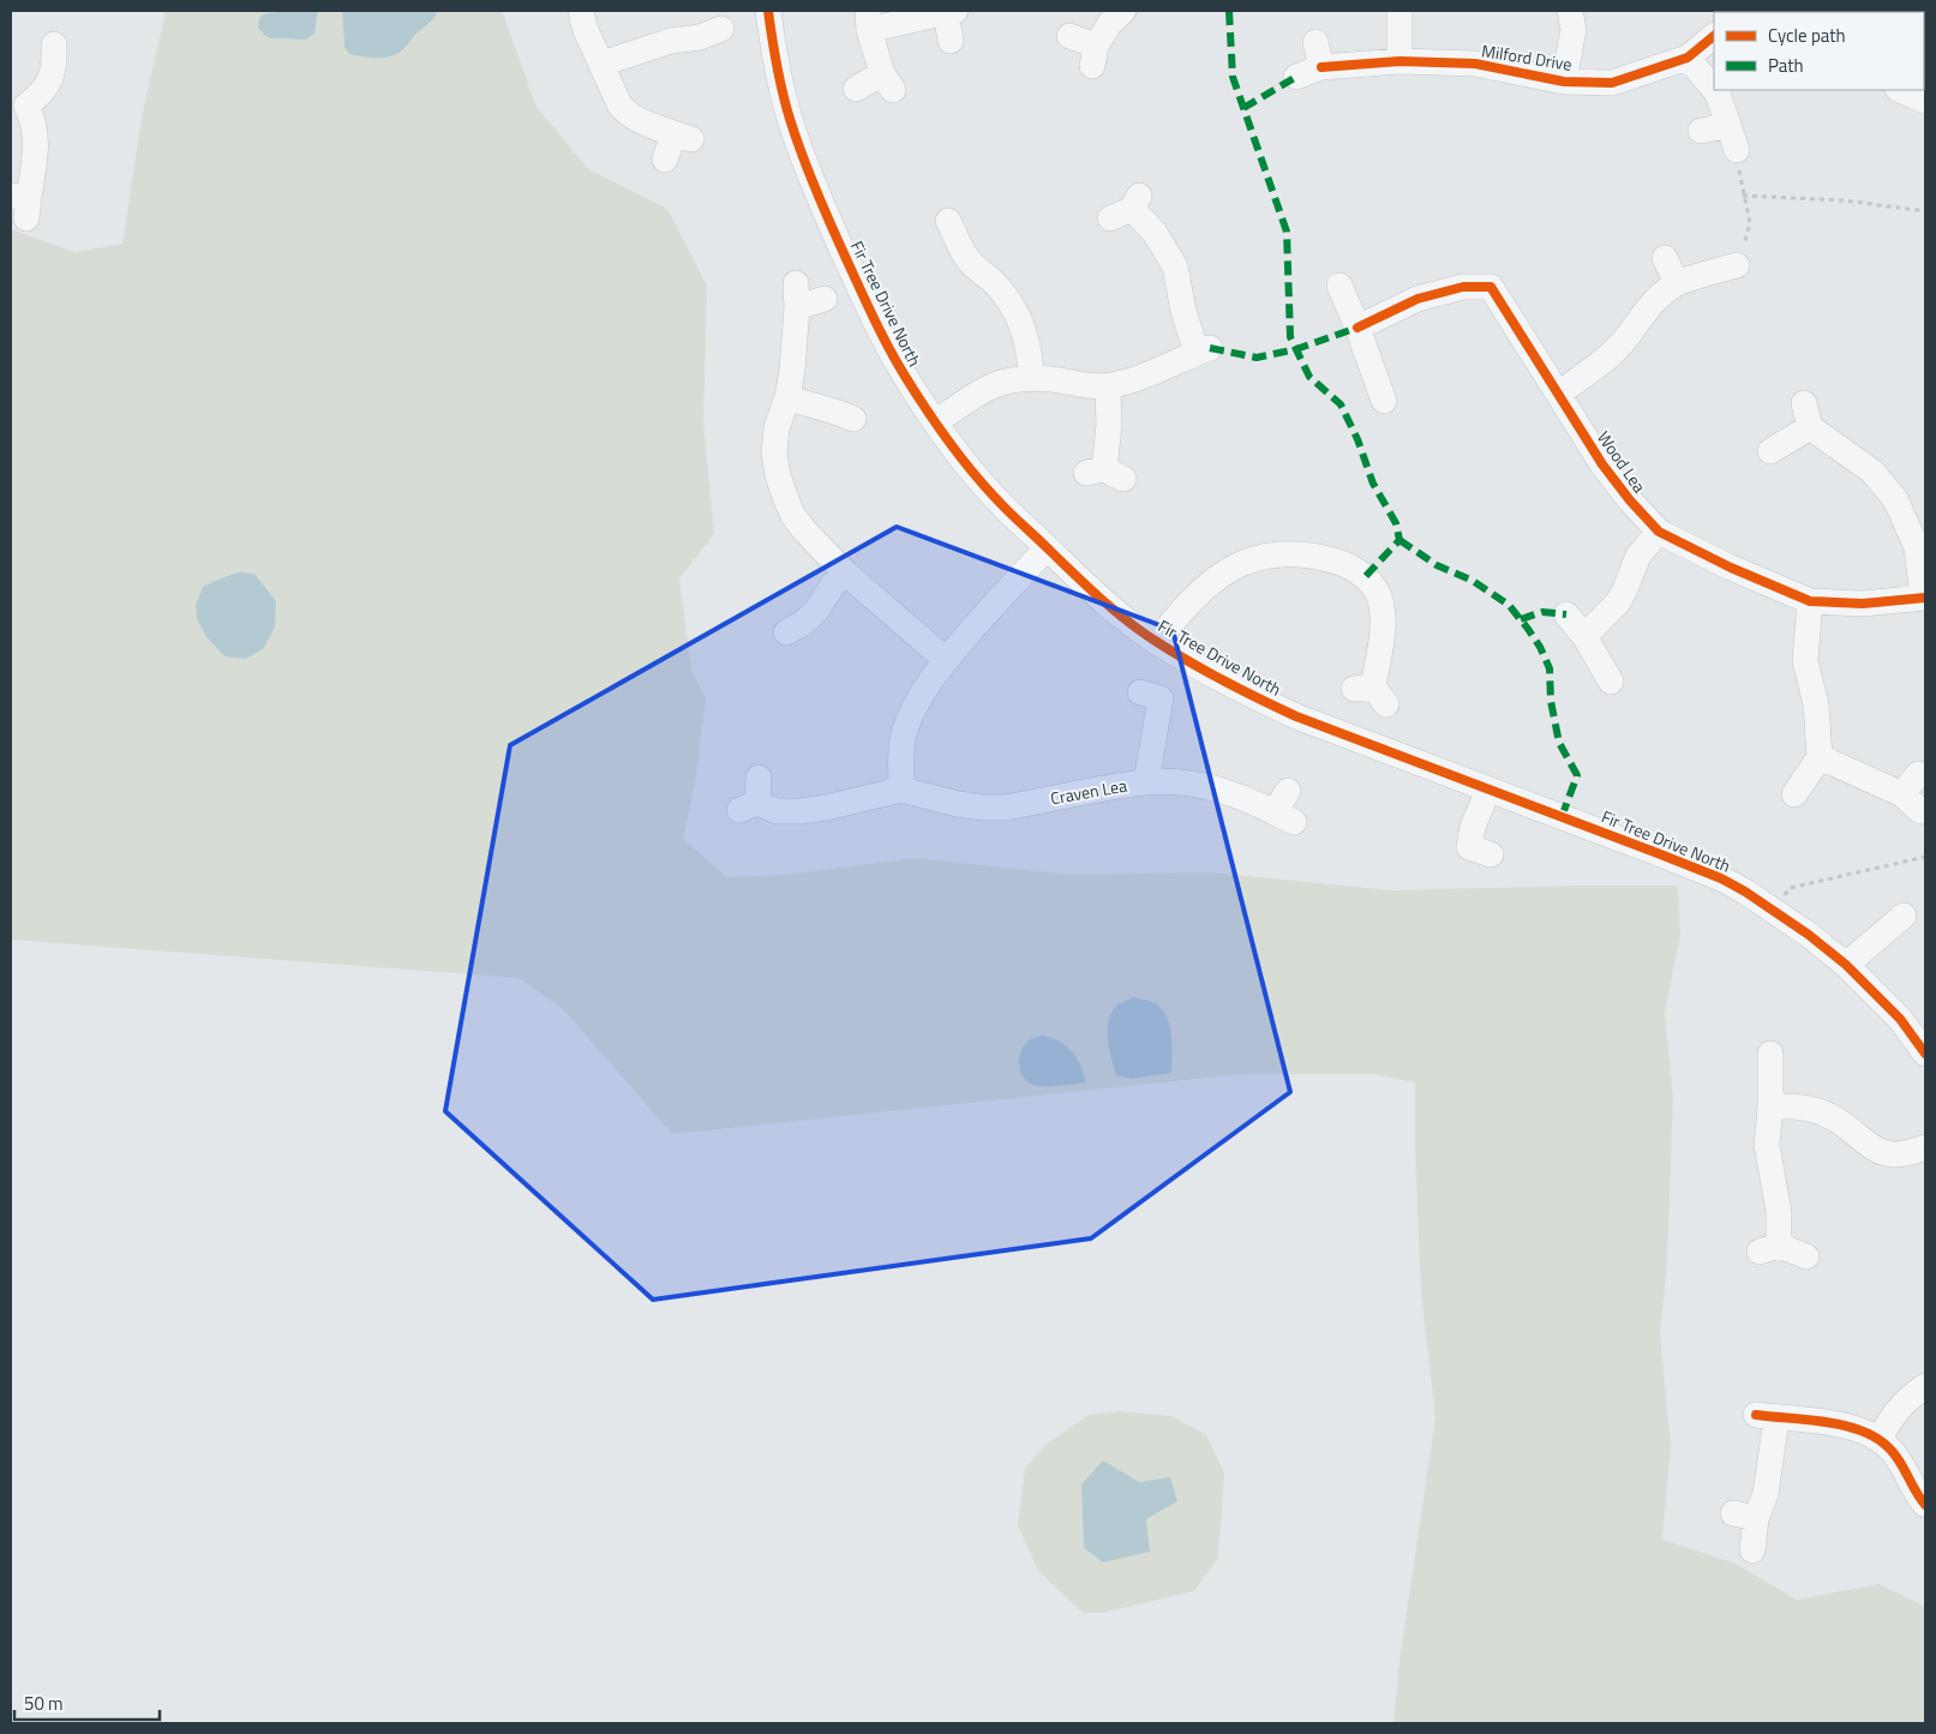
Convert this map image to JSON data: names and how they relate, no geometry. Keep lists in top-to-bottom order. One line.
{"streets":{"street":["Milford Drive","Fir Tree Drive North","Wood Lea","Craven Lea"]},"legend":["Cycle path","Path"],"scale_bar":"50 m"}
